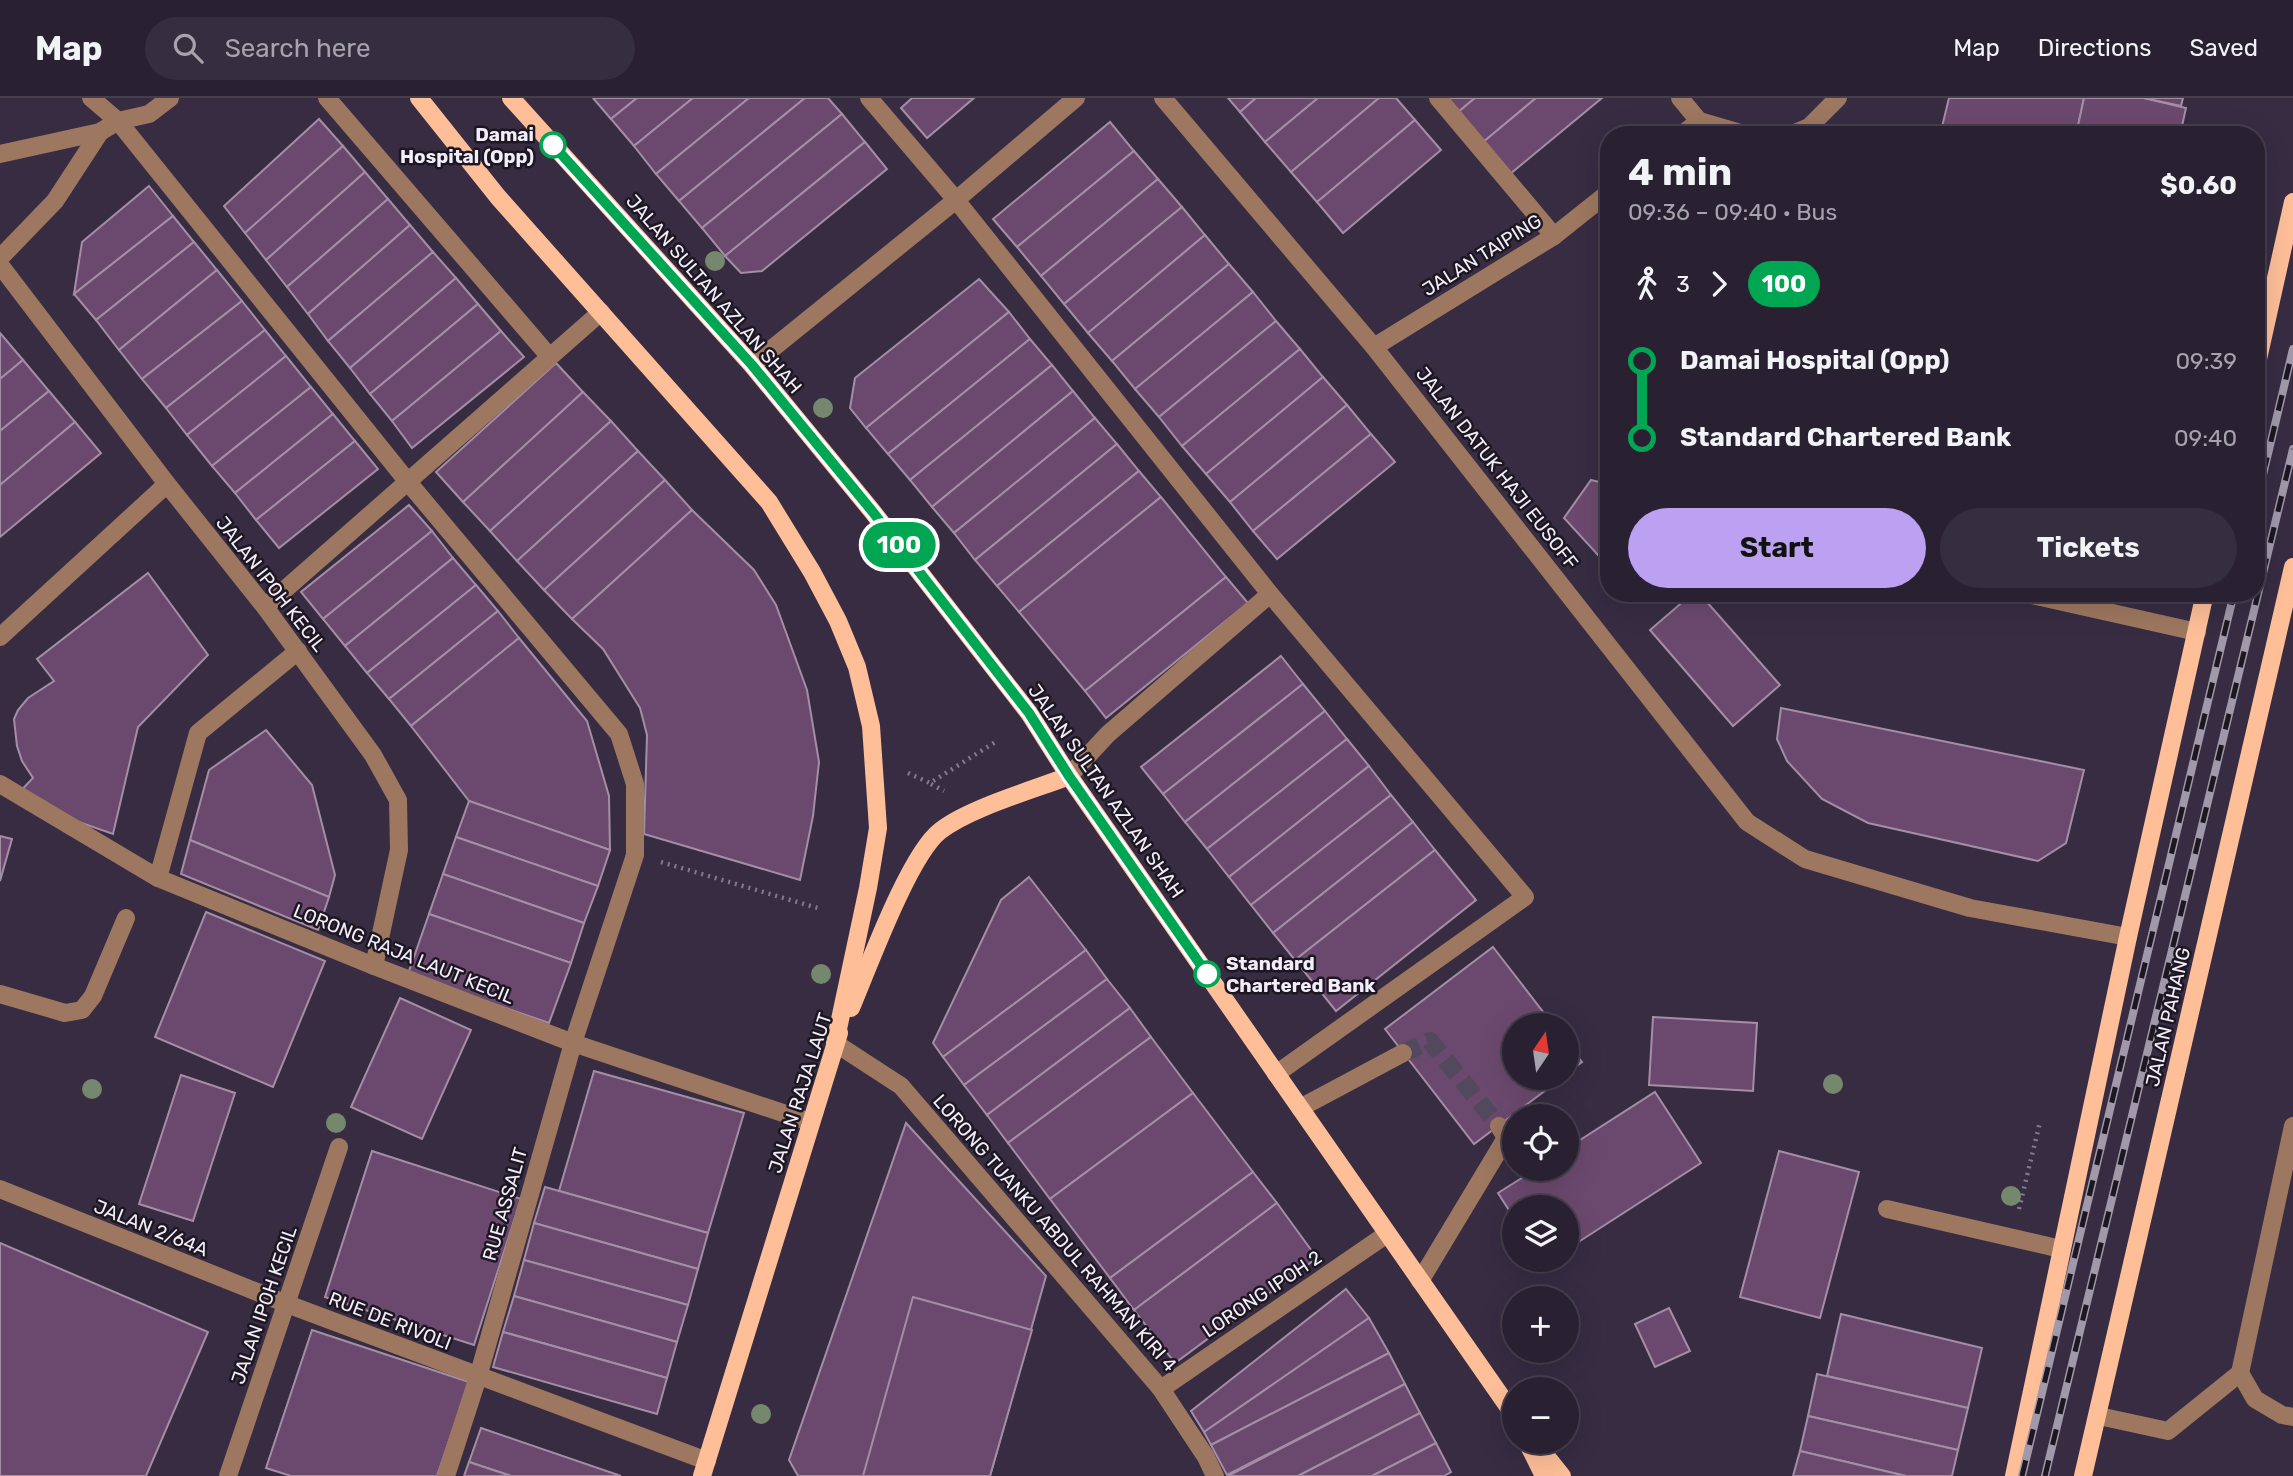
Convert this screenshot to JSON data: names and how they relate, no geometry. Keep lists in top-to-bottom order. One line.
{"streets":{"main road":["JALAN SULTAN AZLAN SHAH","JALAN PAHANG","JALAN RAJA LAUT"],"street":["JALAN TAIPING","JALAN DATUK HAJI EUSOFF","JALAN IPOH KECIL","LORONG RAJA LAUT KECIL","RUE ASSALIT","JALAN 2/64A","LORONG TUANKU ABDUL RAHMAN KIRI 4","LORONG IPOH 2","RUE DE RIVOLI"]},"crossings":[["JALAN TAIPING","JALAN DATUK HAJI EUSOFF"],["JALAN SULTAN AZLAN SHAH","JALAN RAJA LAUT"],["JALAN SULTAN AZLAN SHAH","LORONG IPOH 2"],["JALAN IPOH KECIL","LORONG RAJA LAUT KECIL"],["JALAN IPOH KECIL","JALAN 2/64A"],["JALAN IPOH KECIL","RUE DE RIVOLI"],["LORONG RAJA LAUT KECIL","JALAN RAJA LAUT"],["LORONG RAJA LAUT KECIL","RUE ASSALIT"],["JALAN RAJA LAUT","LORONG TUANKU ABDUL RAHMAN KIRI 4"],["JALAN RAJA LAUT","RUE DE RIVOLI"],["RUE ASSALIT","RUE DE RIVOLI"],["JALAN 2/64A","RUE DE RIVOLI"],["LORONG TUANKU ABDUL RAHMAN KIRI 4","LORONG IPOH 2"]],"places":["Damai Hospital (Opp)","Standard Chartered Bank"],"lines":["bus line 100"],"north":"top","page":{"header":"Map","search":"Search here","nav":["Map","Directions","Saved"],"on_map":"100","heading":["4 min","09:36 – 09:40 · Bus","$0.60"],"legs":["3","100"],"list":[{"name":"Damai Hospital (Opp)","value":"09:39"},{"name":"Standard Chartered Bank","value":"09:40"}],"buttons":["Start","Tickets"],"map_buttons":["+","−"]}}
